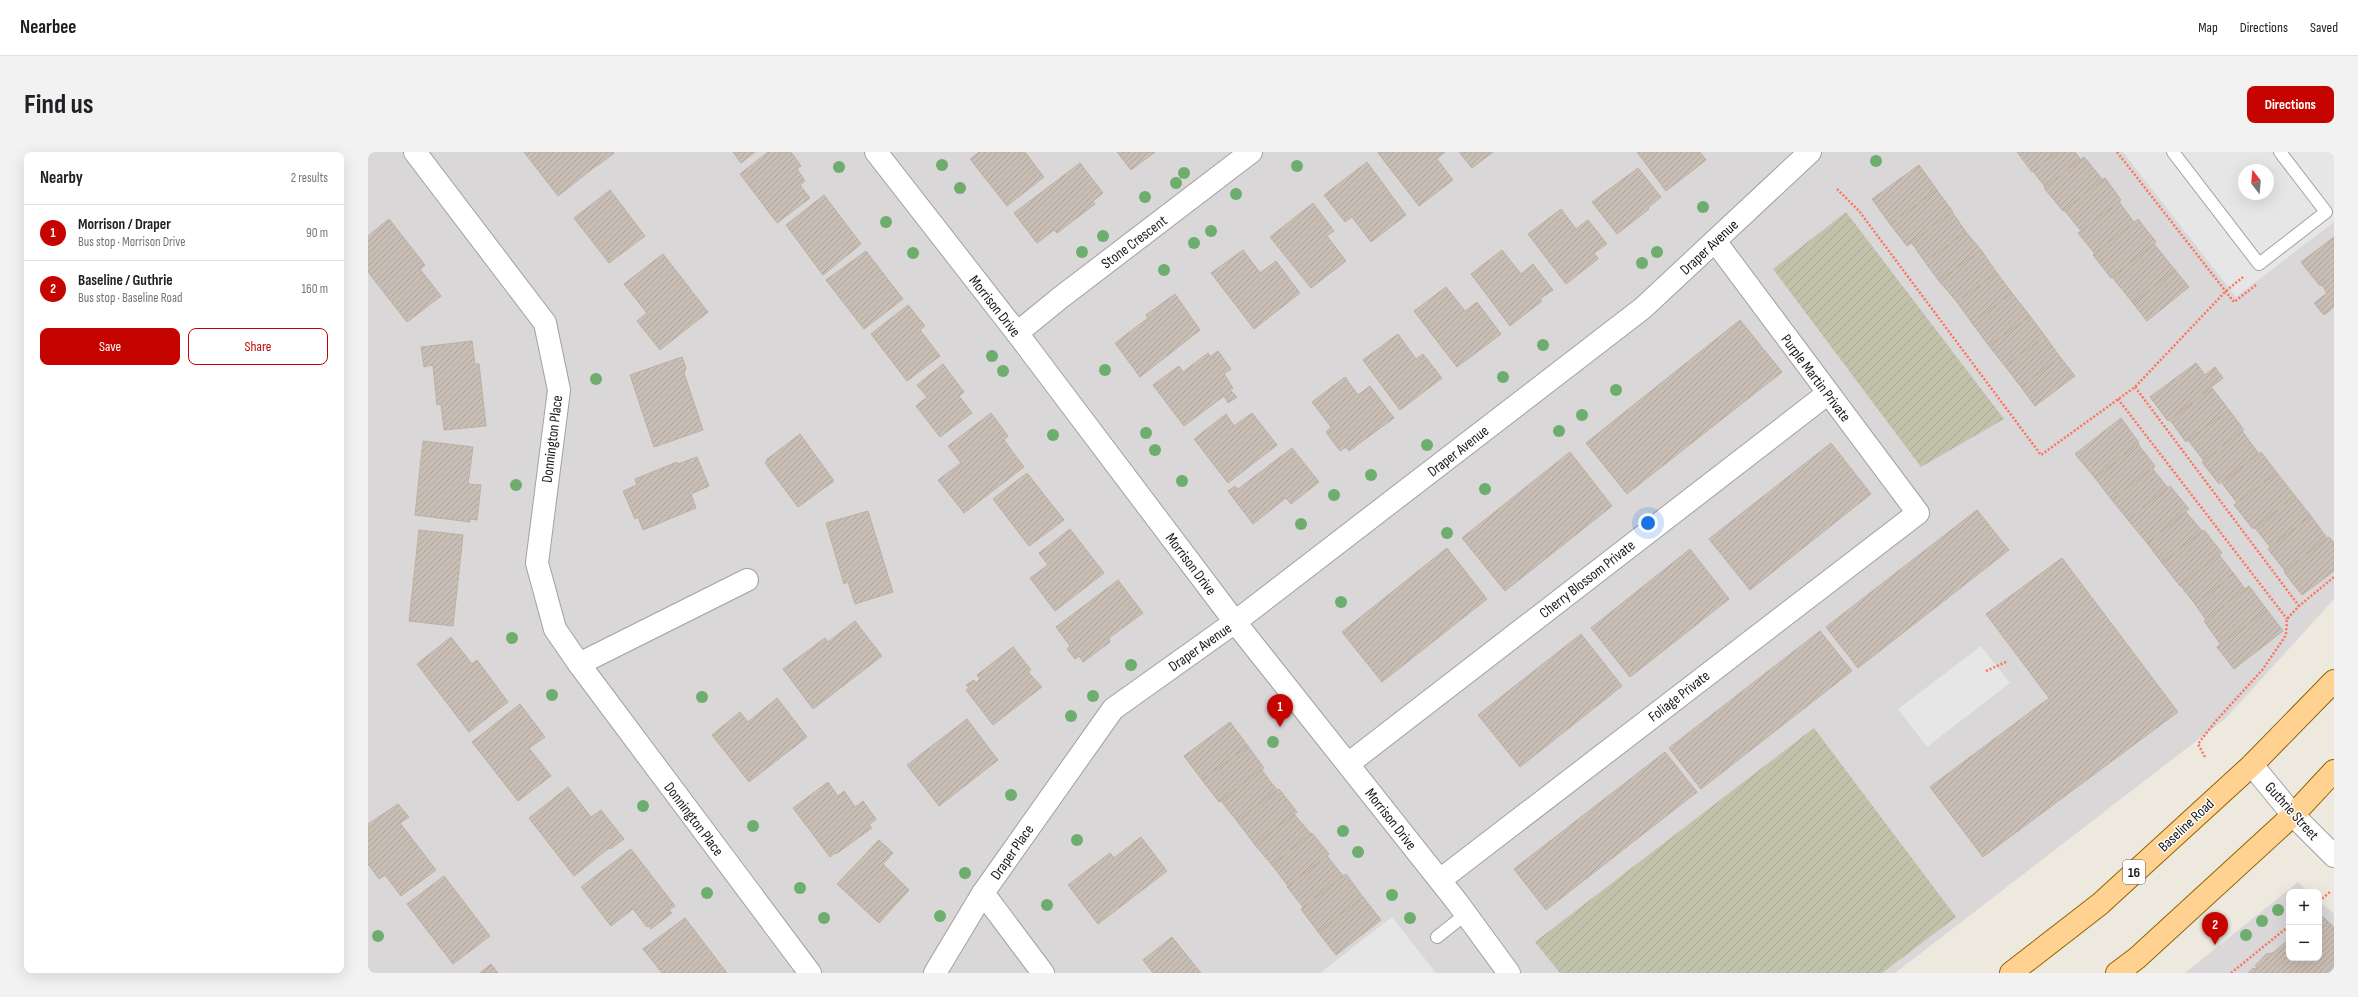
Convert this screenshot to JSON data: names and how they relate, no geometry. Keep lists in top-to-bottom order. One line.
{"streets":{"main road":["Baseline Road","16"],"street":["Stone Crescent","Draper Avenue","Morrison Drive","Purple Martin Private","Donnington Place","Cherry Blossom Private","Foliage Private","Guthrie Street","Draper Place"]},"crossings":[["Stone Crescent","Morrison Drive"],["Draper Avenue","Morrison Drive"],["Draper Avenue","Purple Martin Private"],["Draper Avenue","Draper Place"],["Morrison Drive","Cherry Blossom Private"],["Morrison Drive","Foliage Private"],["Purple Martin Private","Cherry Blossom Private"],["Purple Martin Private","Foliage Private"],["Guthrie Street","Baseline Road"]],"north":"top","page":{"header":"Nearbee","nav":["Map","Directions","Saved"],"buttons":["Directions",["Save","Share"]],"title":"Find us","heading":["Nearby","2 results"],"list":[{"mark":"1","name":"Morrison / Draper","note":"Bus stop · Morrison Drive","value":"90 m"},{"mark":"2","name":"Baseline / Guthrie","note":"Bus stop · Baseline Road","value":"160 m"}],"pins":["1","2"],"map_buttons":["+","−"]}}
